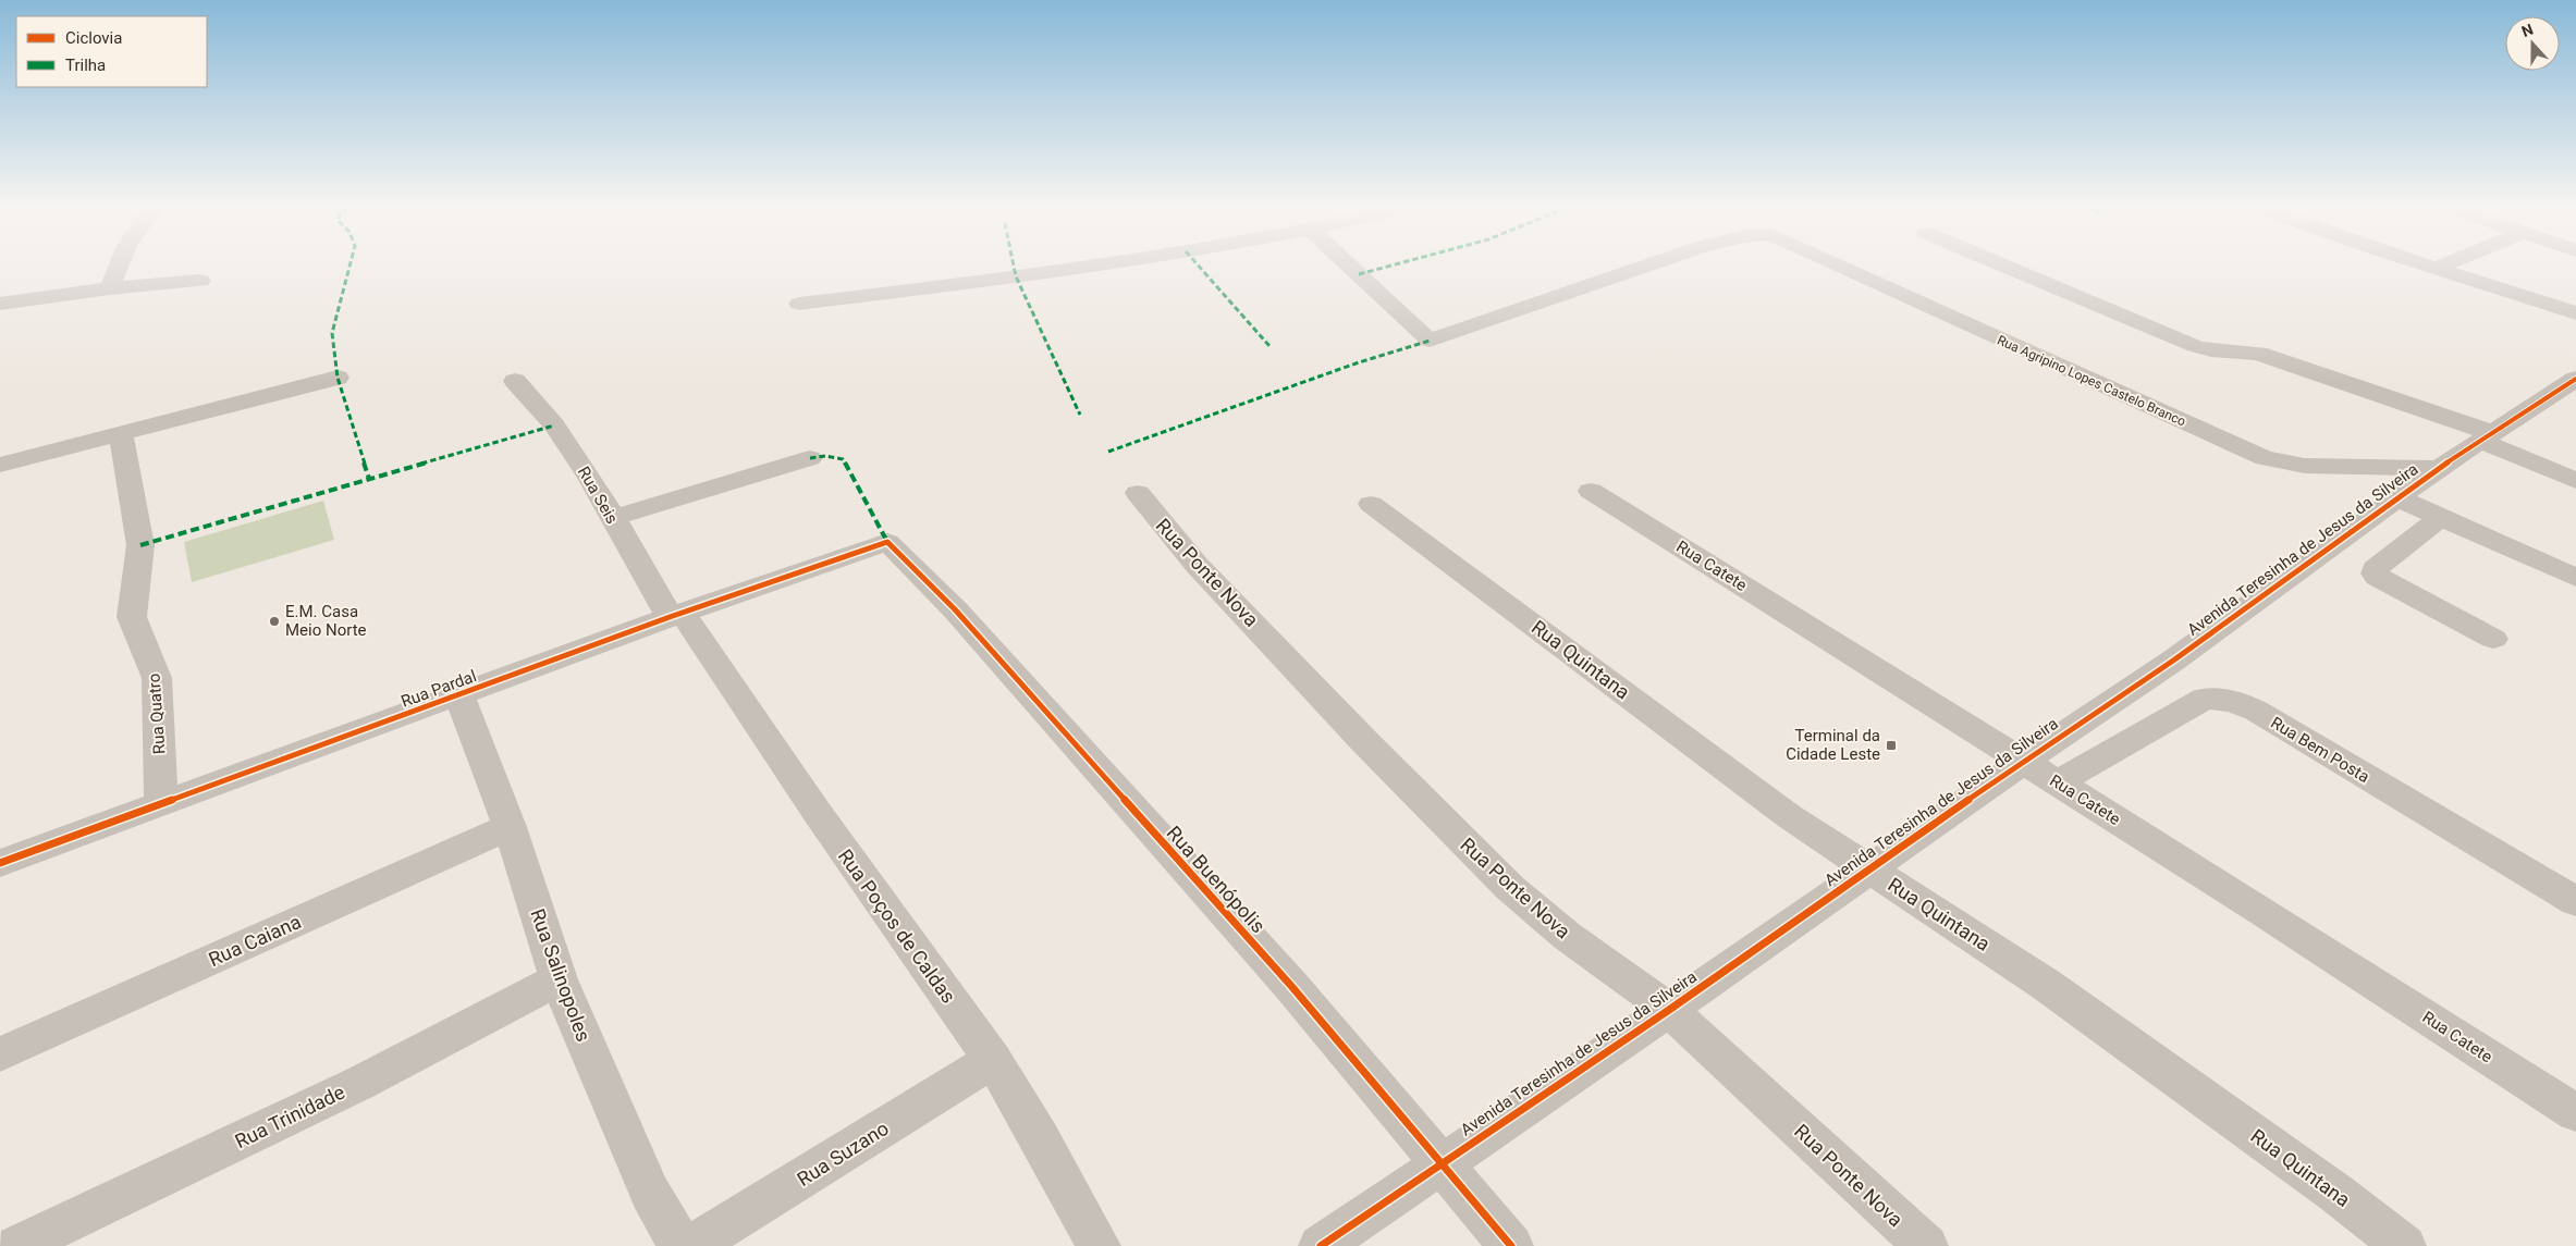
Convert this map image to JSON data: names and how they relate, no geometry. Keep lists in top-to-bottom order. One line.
{"streets":{"street":["Rua Agripino Lopes Castelo Branco","Rua Seis","Avenida Teresinha de Jesus da Silveira","Rua Catete","Rua Ponte Nova","Rua Quintana","Rua Pardal","Rua Quatro","Rua Bem Posta","Rua Buenópolis","Rua Poços de Caldas","Rua Caiana","Rua Salinopoles","Rua Trinidade","Rua Suzano"]},"crossings":[["Rua Agripino Lopes Castelo Branco","Avenida Teresinha de Jesus da Silveira"],["Rua Seis","Rua Pardal"],["Rua Seis","Rua Poços de Caldas"],["Avenida Teresinha de Jesus da Silveira","Rua Catete"],["Avenida Teresinha de Jesus da Silveira","Rua Ponte Nova"],["Avenida Teresinha de Jesus da Silveira","Rua Quintana"],["Avenida Teresinha de Jesus da Silveira","Rua Buenópolis"],["Rua Catete","Rua Bem Posta"],["Rua Pardal","Rua Quatro"],["Rua Pardal","Rua Buenópolis"],["Rua Pardal","Rua Poços de Caldas"],["Rua Pardal","Rua Salinopoles"],["Rua Poços de Caldas","Rua Suzano"],["Rua Caiana","Rua Salinopoles"],["Rua Salinopoles","Rua Trinidade"]],"places":{"other":["E.M. Casa Meio Norte"],"transit":["Terminal da Cidade Leste"]},"legend":["Ciclovia","Trilha"],"north":"top"}
